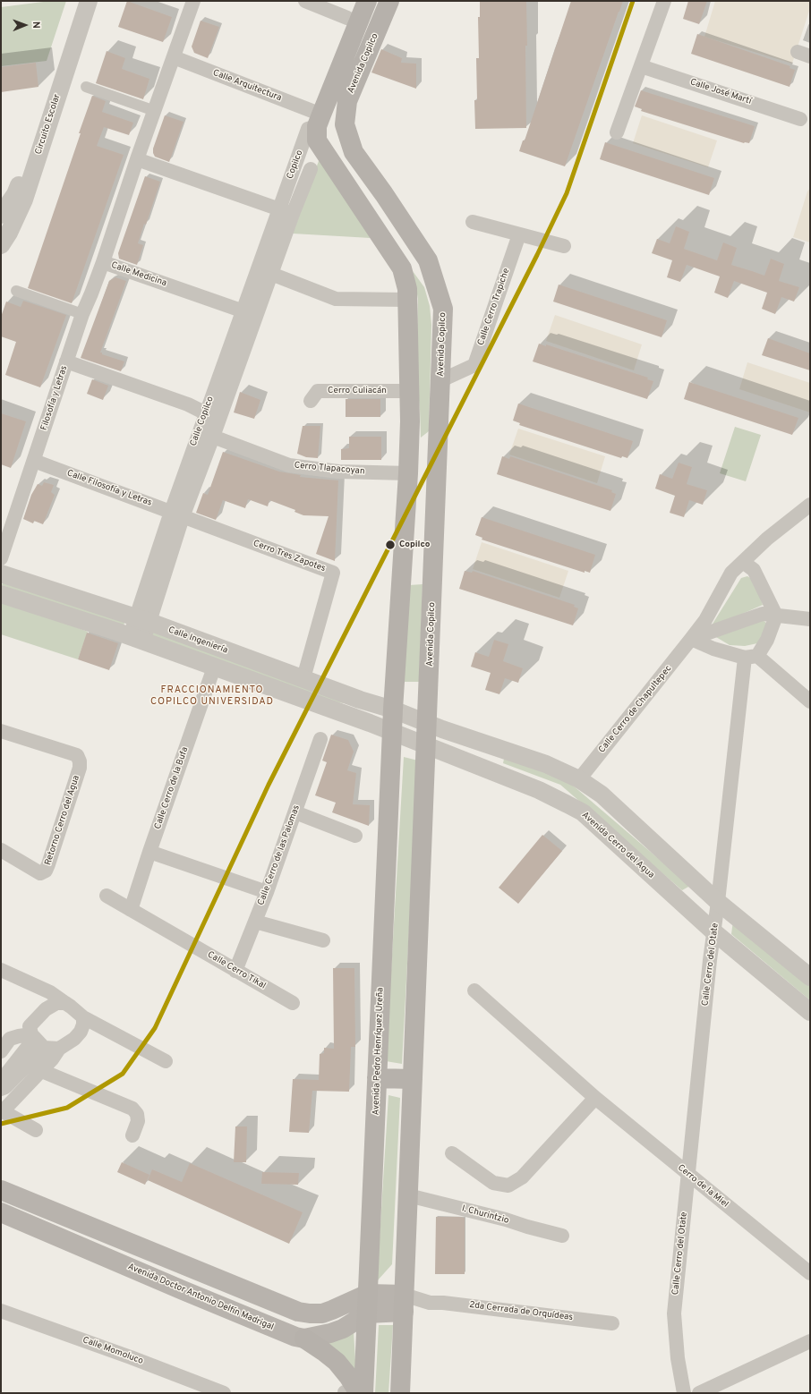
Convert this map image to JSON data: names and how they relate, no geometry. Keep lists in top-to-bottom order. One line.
{"streets":{"main road":["Avenida Copilco","Avenida Pedro Henríquez Ureña","Avenida Doctor Antonio Delfín Madrigal"],"street":["Calle Arquitectura","Calle José Martí","Circuito Escolar","Copilco","Calle Medicina","Calle Cerro Trapiche","Cerro Culiacán","Filosofía y Letras","Calle Copilco","Cerro Tlapacoyan","Calle Filosofía y Letras","Cerro Tres Zapotes","Calle Ingeniería","Calle Cerro de Chapultepec","Calle Cerro de la Bufa","Retorno Cerro del Agua","Avenida Cerro del Agua","Calle Cerro de las Palomas","Calle Cerro del Otate","Calle Cerro Tikal","Cerro de la Miel","I. Churintzio","2da Cerrada de Orquídeas","Calle Momoluco"]},"crossings":[["Avenida Copilco","Calle Cerro Trapiche"],["Calle Arquitectura","Copilco"],["Calle Arquitectura","Calle Medicina"],["Copilco","Calle Copilco"],["Calle Medicina","Calle Copilco"],["Filosofía y Letras","Calle Copilco"],["Filosofía y Letras","Calle Filosofía y Letras"],["Calle Copilco","Cerro Tlapacoyan"],["Calle Copilco","Calle Filosofía y Letras"],["Calle Copilco","Cerro Tres Zapotes"],["Calle Copilco","Calle Ingeniería"],["Calle Filosofía y Letras","Cerro Tres Zapotes"],["Cerro Tres Zapotes","Calle Ingeniería"],["Calle Ingeniería","Avenida Pedro Henríquez Ureña"],["Calle Cerro de la Bufa","Calle Cerro Tikal"],["Avenida Cerro del Agua","Calle Cerro del Otate"],["Avenida Cerro del Agua","Avenida Pedro Henríquez Ureña"],["Calle Cerro de las Palomas","Calle Cerro Tikal"],["Calle Cerro del Otate","Cerro de la Miel"],["Avenida Pedro Henríquez Ureña","Avenida Doctor Antonio Delfín Madrigal"],["Avenida Doctor Antonio Delfín Madrigal","2da Cerrada de Orquídeas"]],"districts":["FRACCIONAMIENTO COPILCO UNIVERSIDAD"],"places":["Copilco"],"north":"right"}
